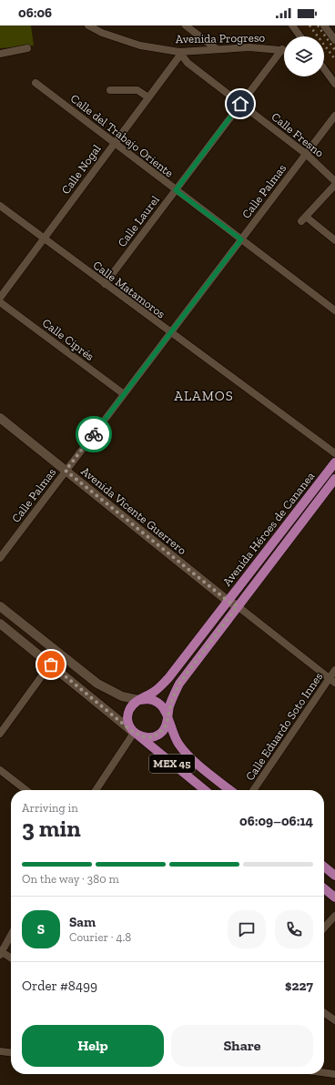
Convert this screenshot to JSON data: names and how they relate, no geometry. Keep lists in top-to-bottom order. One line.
{"streets":{"main road":["Avenida Héroes de Cananea","MEX 45"],"street":["Avenida Progreso","Calle Fresno","Calle del Trabajo Oriente","Calle Nogal","Calle Palmas","Calle Laurel","Calle Matamoros","Calle Ciprés","Avenida Vicente Guerrero","Calle Eduardo Soto Innes"]},"crossings":[["Avenida Progreso","Calle Fresno"],["Avenida Progreso","Calle Nogal"],["Avenida Progreso","Calle Laurel"],["Calle Fresno","Calle Nogal"],["Calle Fresno","Calle Palmas"],["Calle Fresno","Calle Laurel"],["Calle del Trabajo Oriente","Calle Nogal"],["Calle del Trabajo Oriente","Calle Palmas"],["Calle del Trabajo Oriente","Calle Laurel"],["Calle Nogal","Calle Matamoros"],["Calle Palmas","Calle Matamoros"],["Calle Palmas","Calle Ciprés"],["Calle Palmas","Avenida Vicente Guerrero"],["Calle Laurel","Calle Matamoros"],["Avenida Vicente Guerrero","Avenida Héroes de Cananea"],["Avenida Héroes de Cananea","MEX 45"]],"districts":["ALAMOS"],"page":{"status":"06:06","heading":["3 min","Arriving in","06:09–06:14"],"panel":["Sam","Courier · 4.8","Order #8499","$227"],"bar":"On the way · 380 m","round":"S","buttons":["Help","Share"]}}
